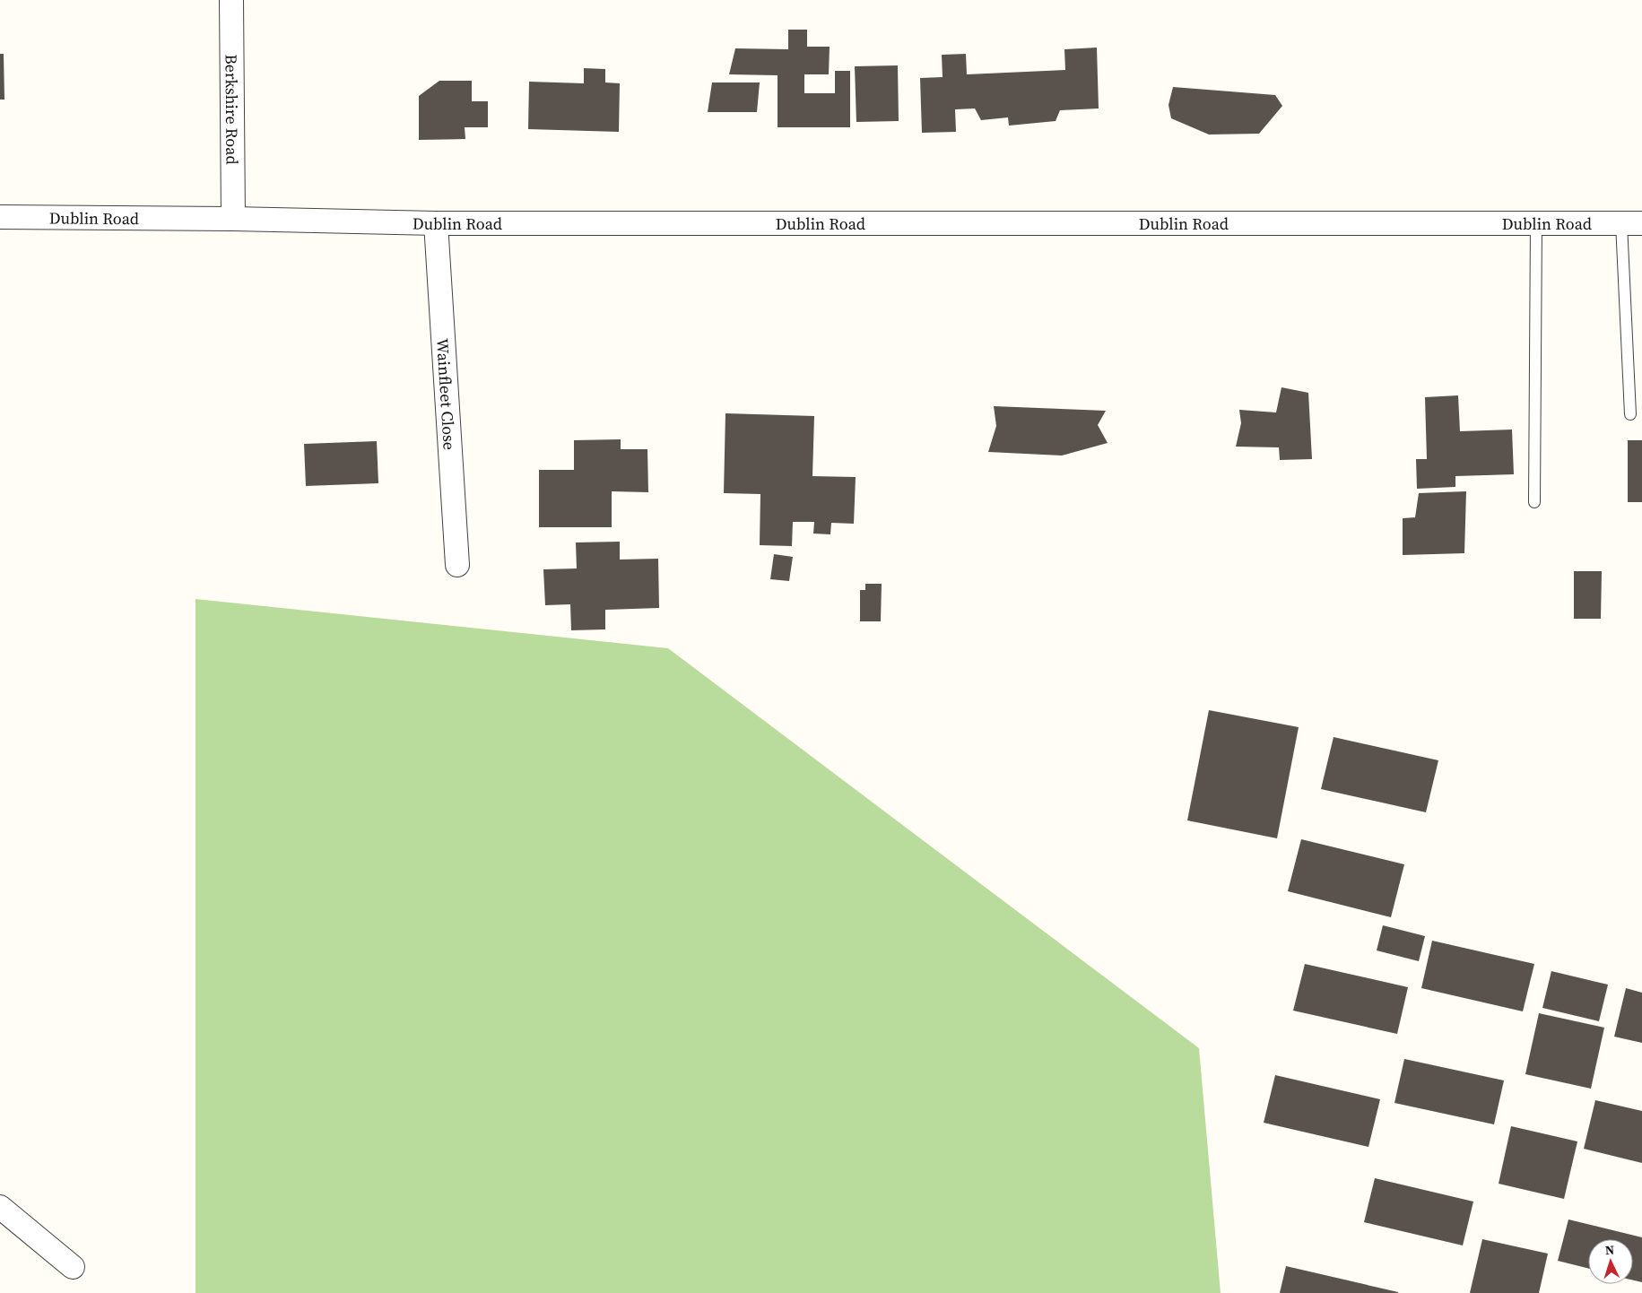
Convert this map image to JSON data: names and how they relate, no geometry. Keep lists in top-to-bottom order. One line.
{"streets":{"street":["Berkshire Road","Dublin Road","Wainfleet Close"]},"crossings":[["Berkshire Road","Dublin Road"],["Dublin Road","Wainfleet Close"]],"north":"top"}
